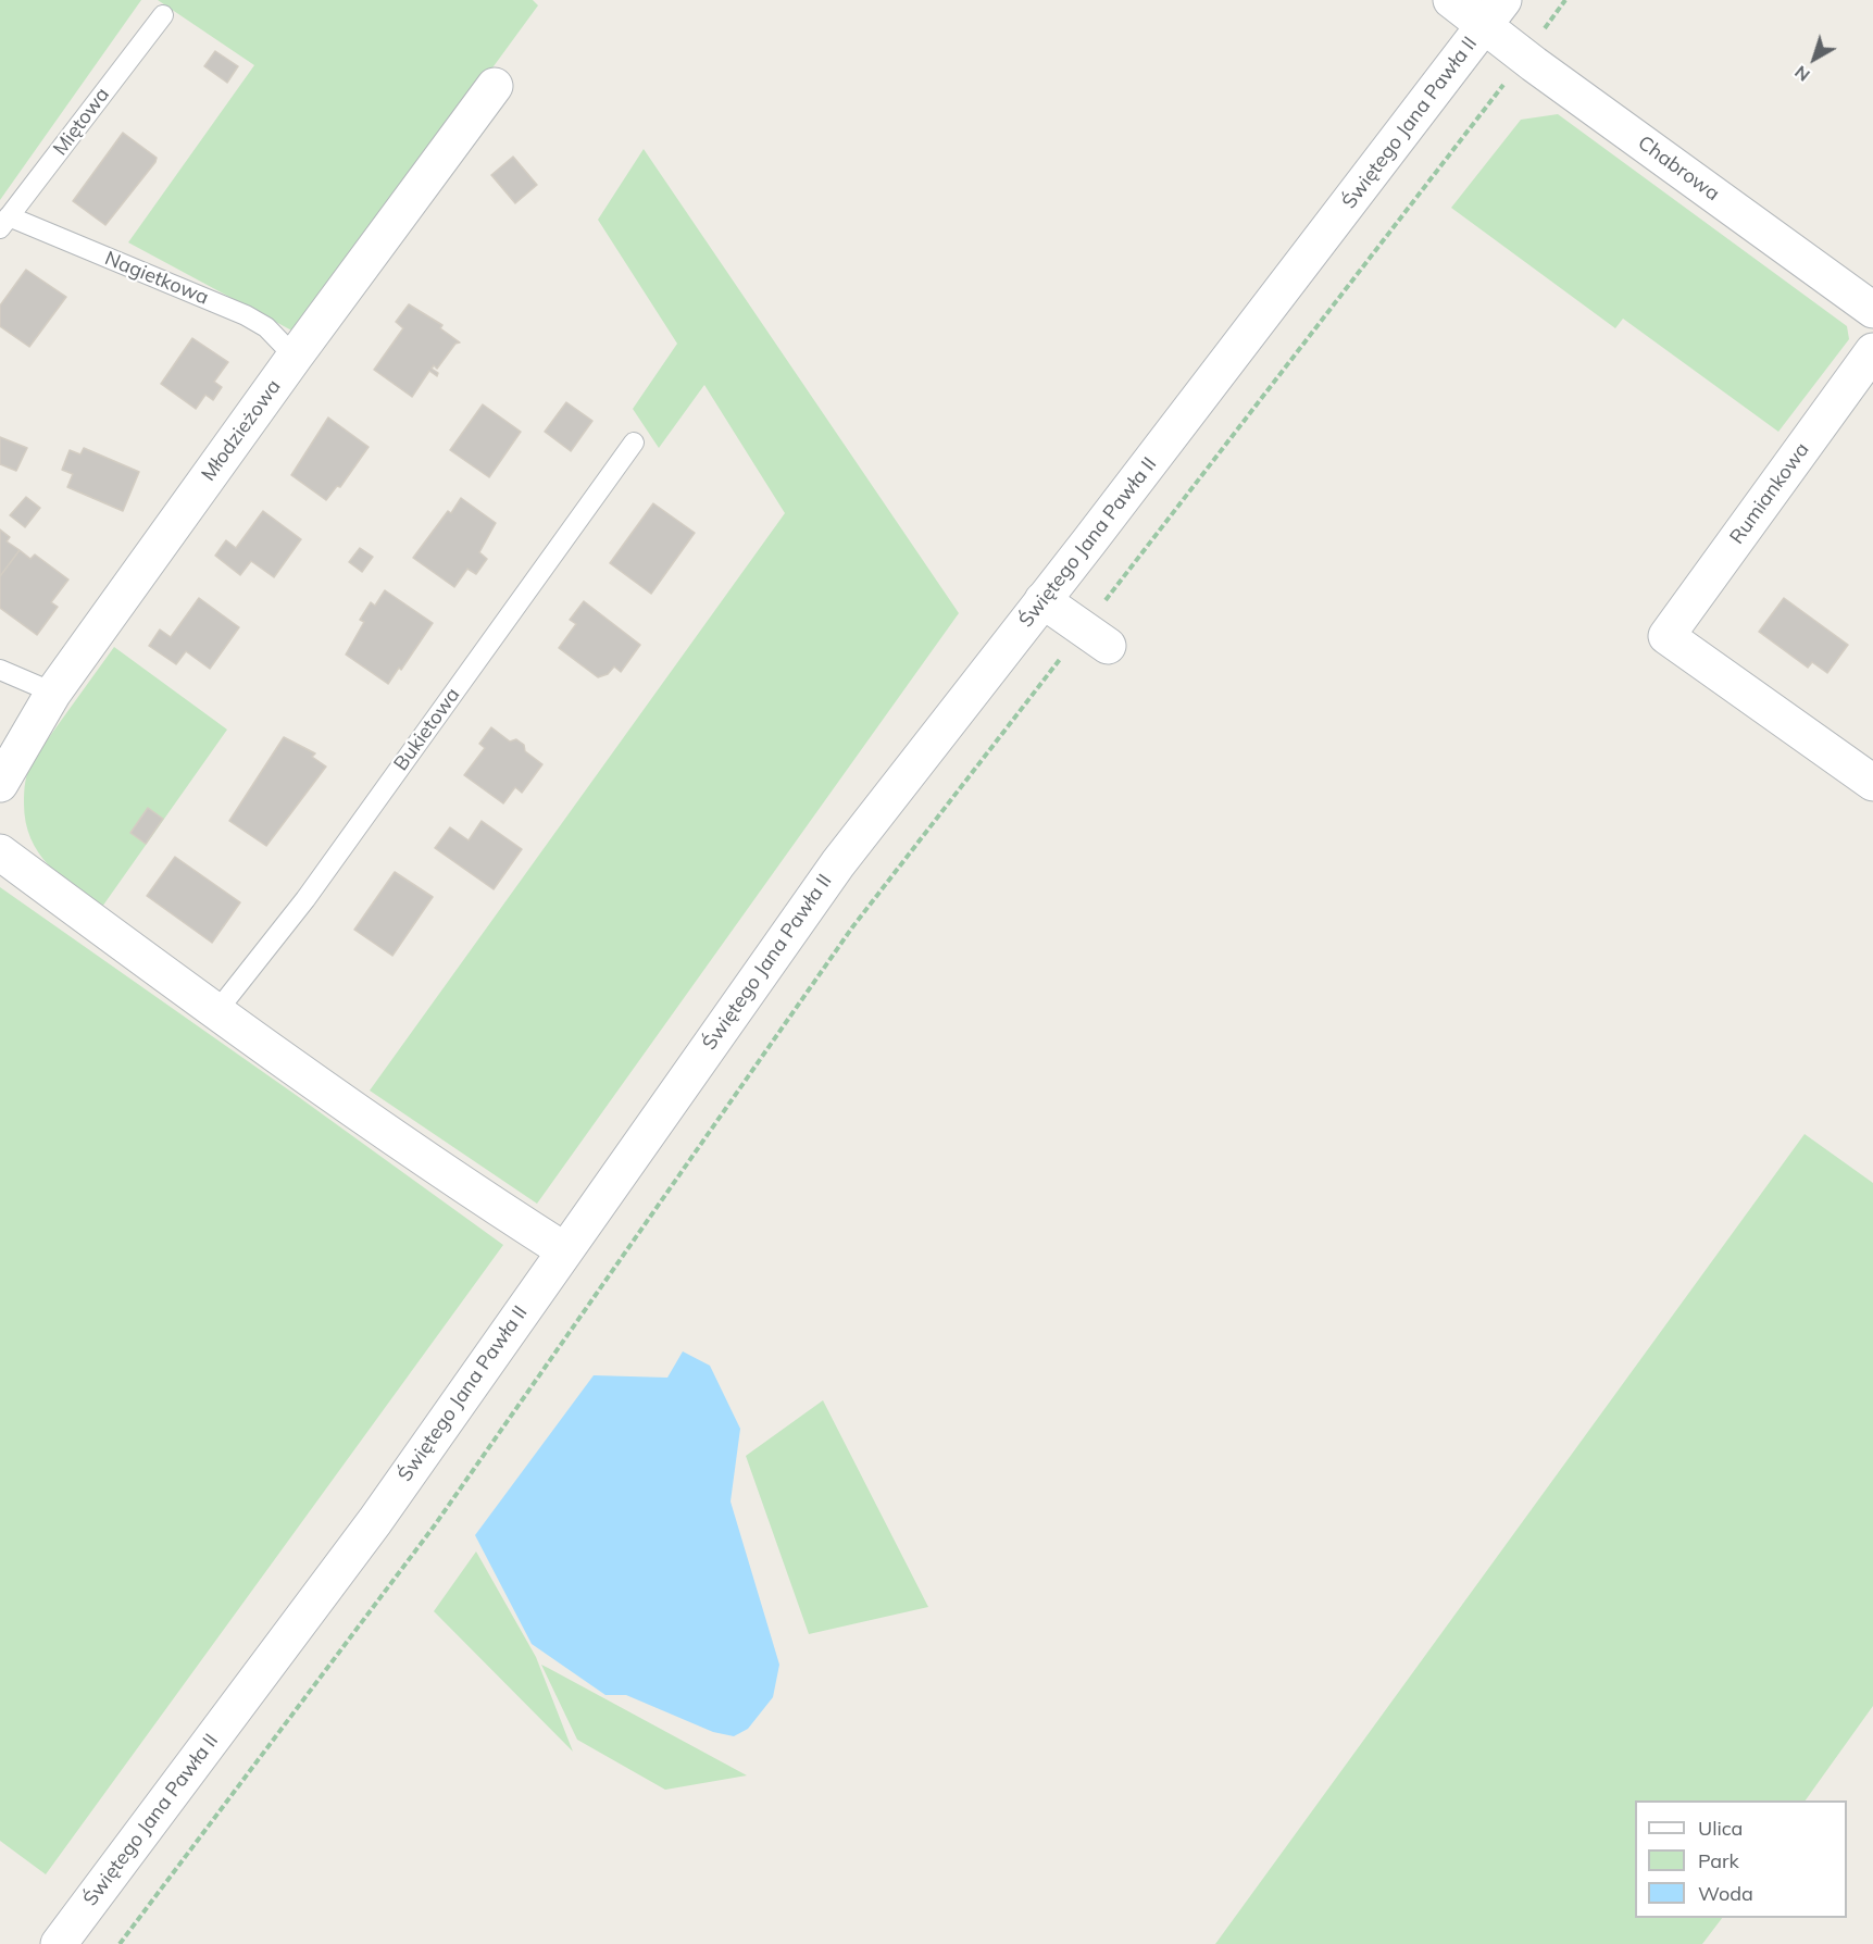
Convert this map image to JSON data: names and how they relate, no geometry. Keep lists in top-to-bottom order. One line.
{"streets":{"street":["Świętego Jana Pawła II","Chabrowa","Młodzieżowa","Rumiankowa"],"lane":["Miętowa","Nagietkowa","Bukietowa"]},"crossings":[["Miętowa","Nagietkowa"],["Świętego Jana Pawła II","Chabrowa"],["Nagietkowa","Młodzieżowa"]],"legend":["Ulica","Park","Woda"],"north":"bottom left"}
